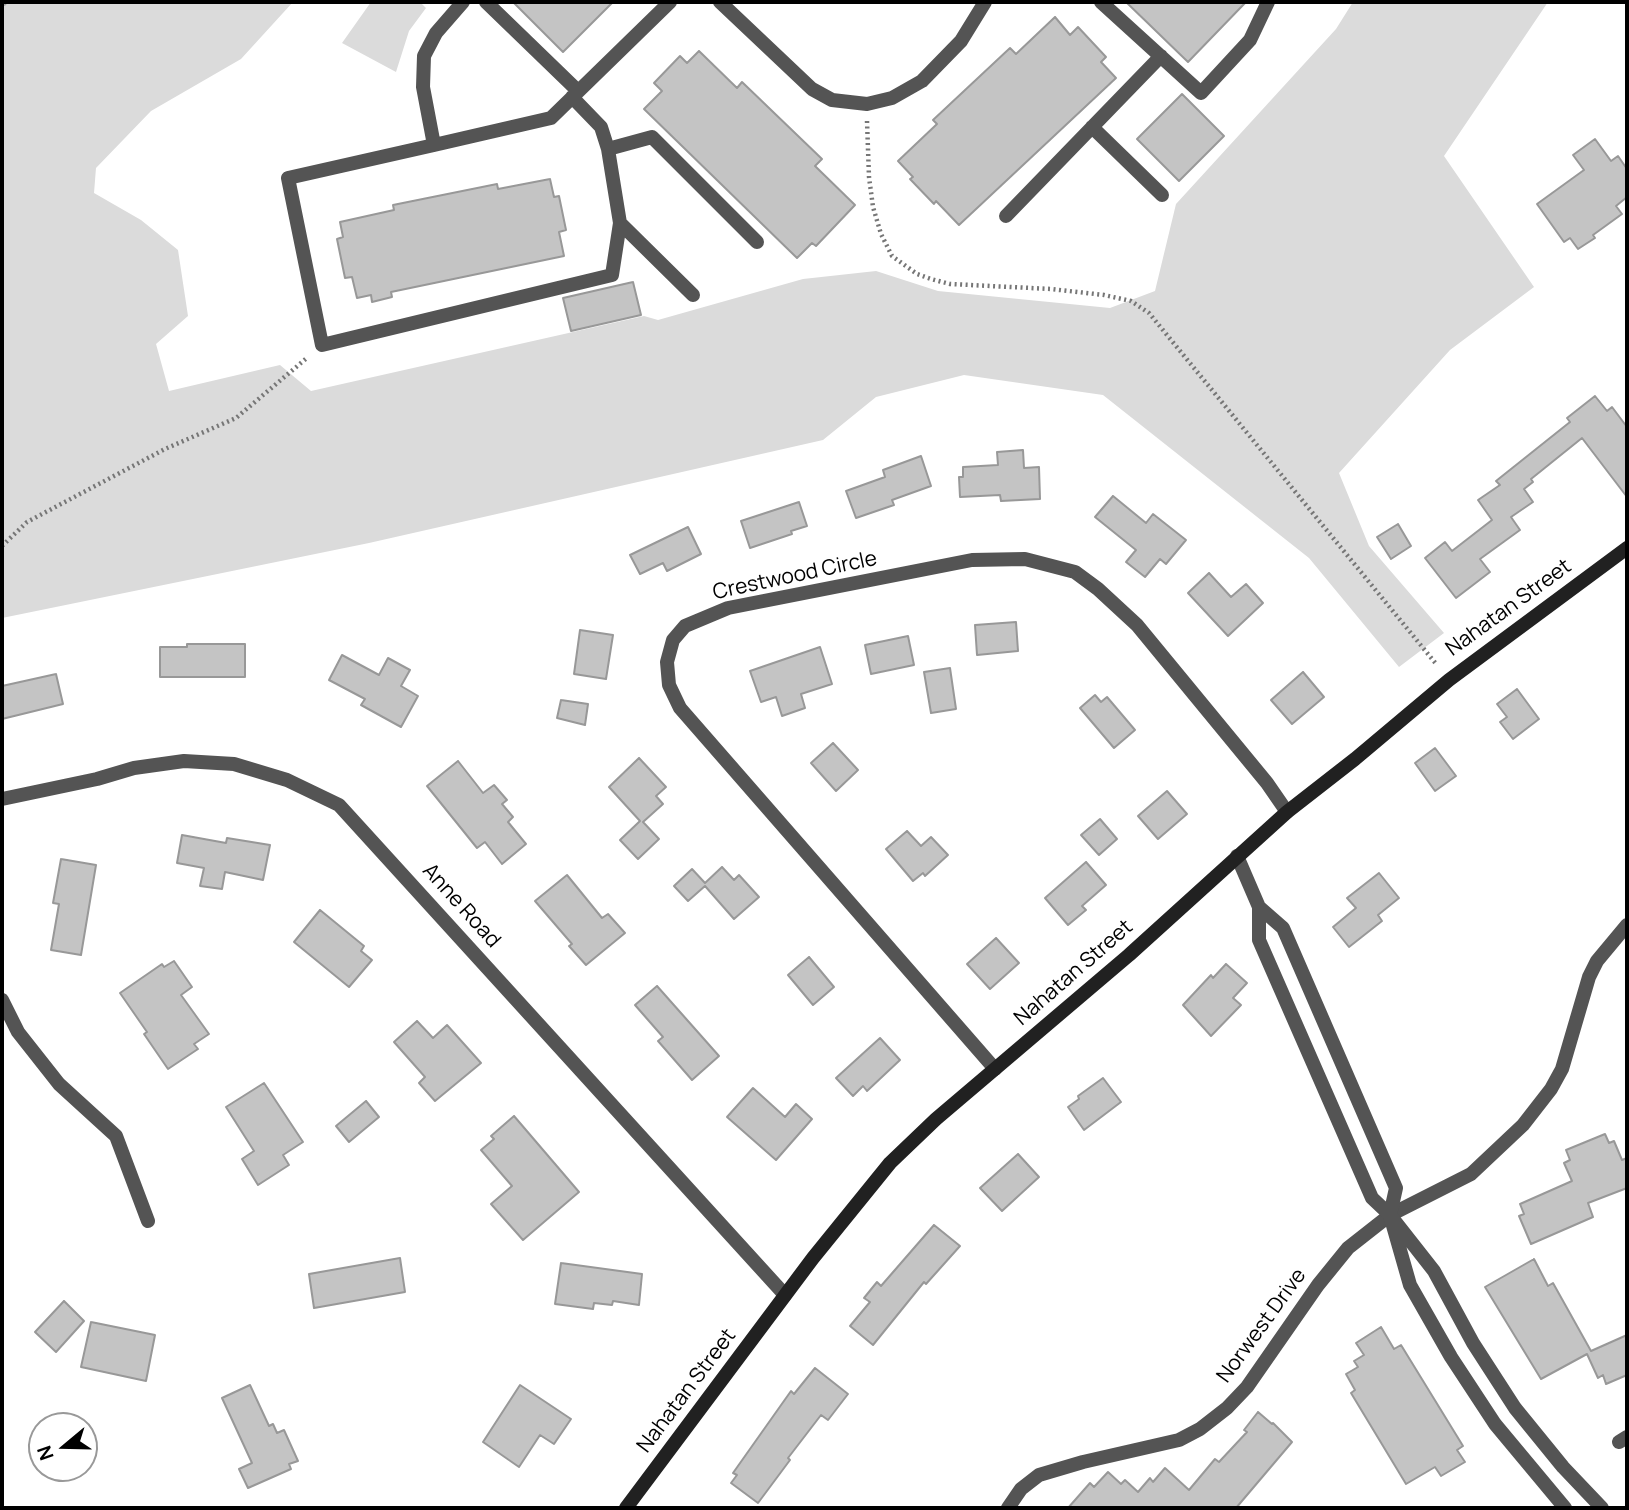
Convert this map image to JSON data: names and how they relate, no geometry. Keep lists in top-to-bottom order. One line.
{"streets":{"main road":["Nahatan Street"],"street":["Crestwood Circle","Anne Road","Norwest Drive"]},"crossings":[["Crestwood Circle","Nahatan Street"],["Nahatan Street","Anne Road"]],"north":"left"}
